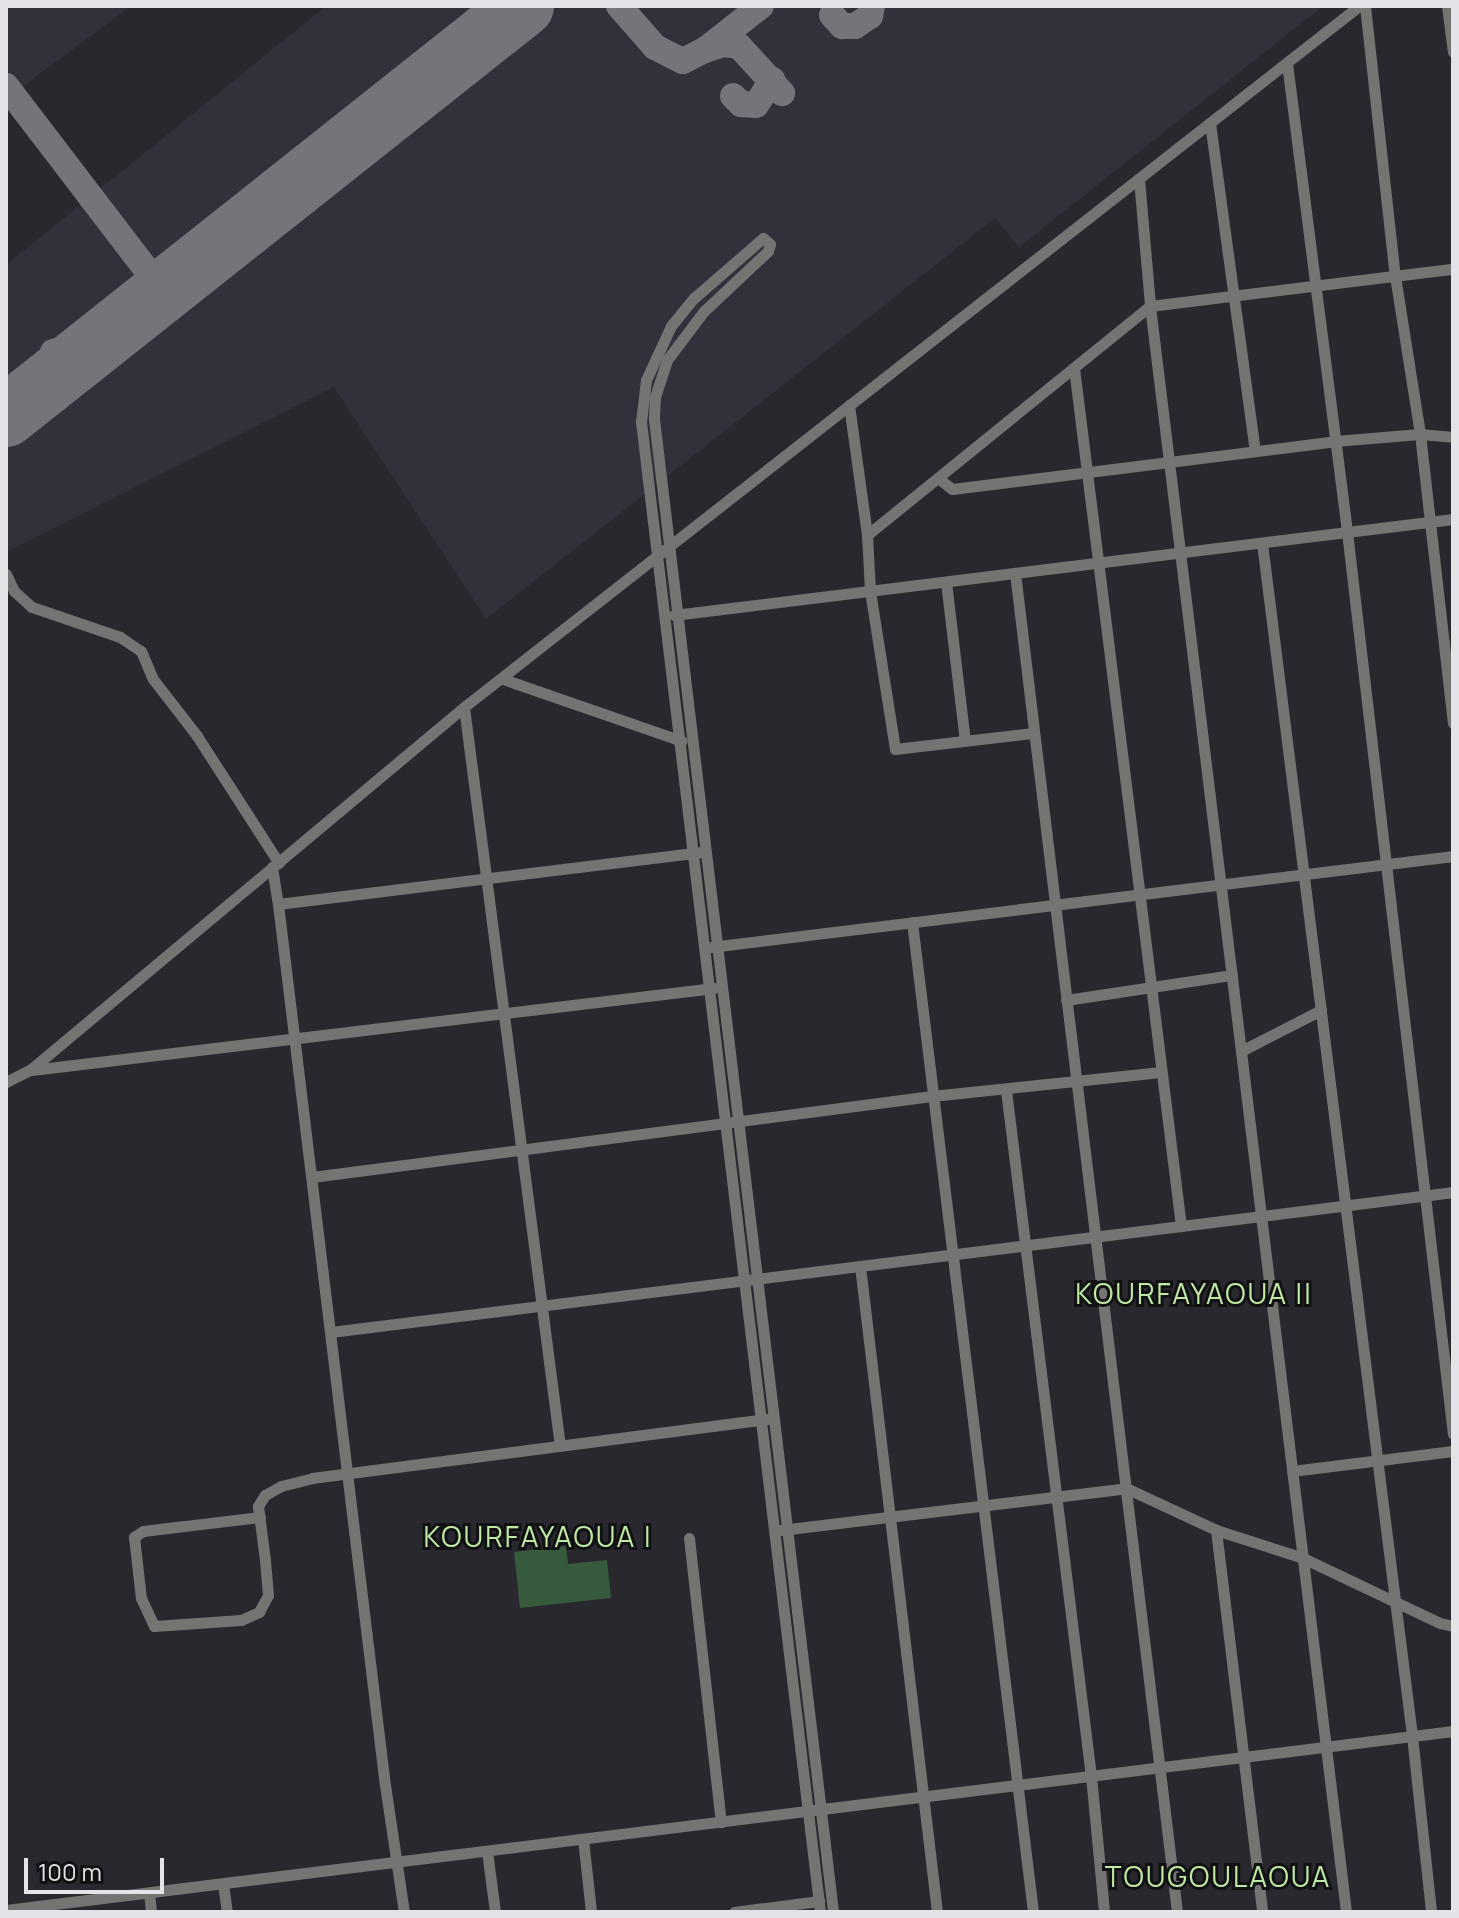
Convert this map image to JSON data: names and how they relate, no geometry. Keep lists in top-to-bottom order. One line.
{"districts":["KOURFAYAOUA II","KOURFAYAOUA I","TOUGOULAOUA"],"scale_bar":"100 m"}
